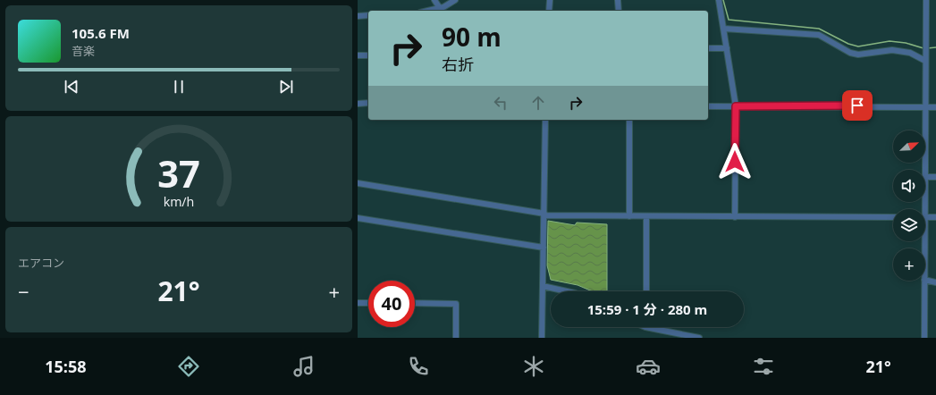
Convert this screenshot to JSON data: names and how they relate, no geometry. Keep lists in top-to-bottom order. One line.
{"north":"top right","page":{"turn":["90 m","右折"],"song":["105.6 FM","音楽"],"map_buttons":"+","tile":"エアコン","heat":["−","21°","+"],"limit":"40","trip":"15:59 · 1 分 · 280 m","tabs":["15:58","21°"],"gauge":["37","km/h"]}}
